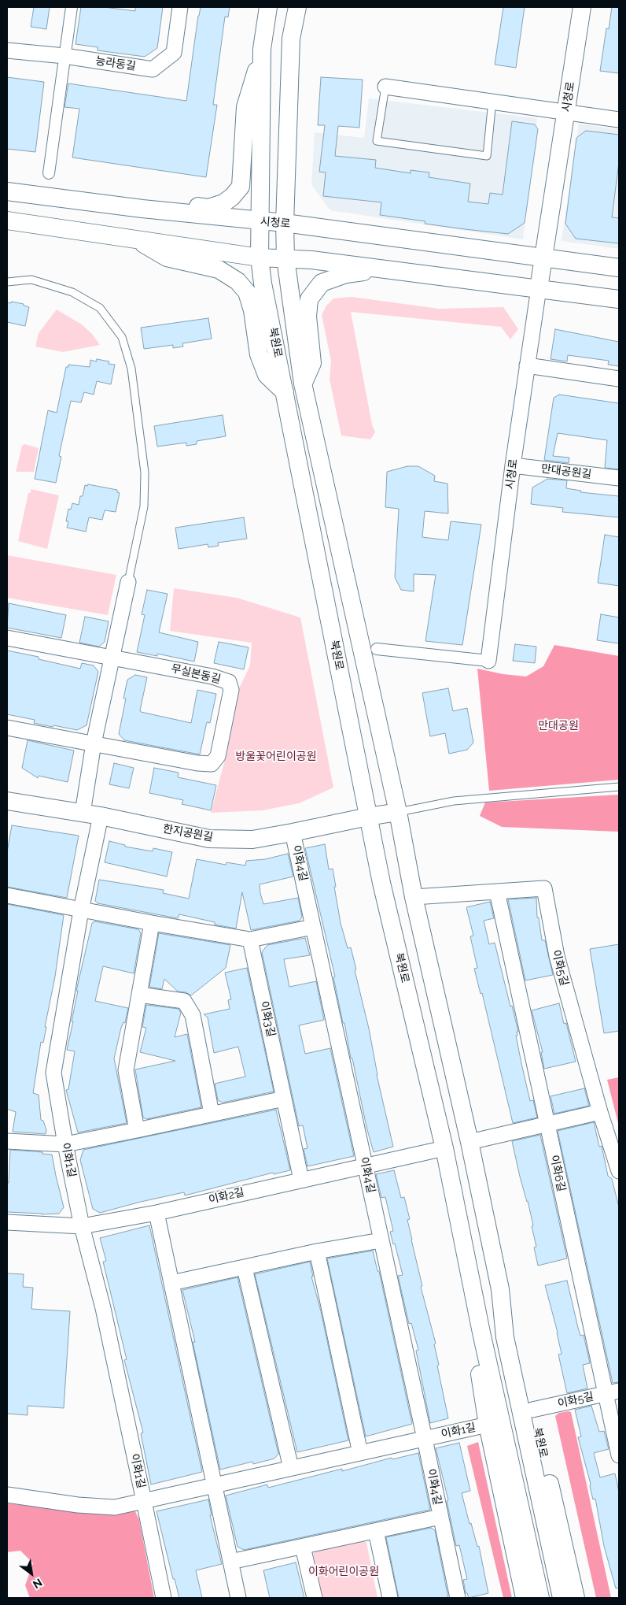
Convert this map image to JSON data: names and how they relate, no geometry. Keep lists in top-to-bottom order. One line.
{"streets":{"street":["능라동길","시청로","북원로","만대공원길","무실본동길","한지공원길","이화4길","이화5길","이화3길","이화1길","이화6길","이화2길"]},"crossings":[["시청로","북원로"],["시청로","만대공원길"],["북원로","한지공원길"],["북원로","이화5길"],["북원로","이화1길"],["북원로","이화2길"],["한지공원길","이화4길"],["한지공원길","이화1길"],["이화4길","이화1길"],["이화4길","이화2길"],["이화5길","이화6길"],["이화3길","이화2길"],["이화1길","이화2길"]],"parks":["만대공원","방울꽃어린이공원","이화어린이공원"],"north":"bottom right"}
